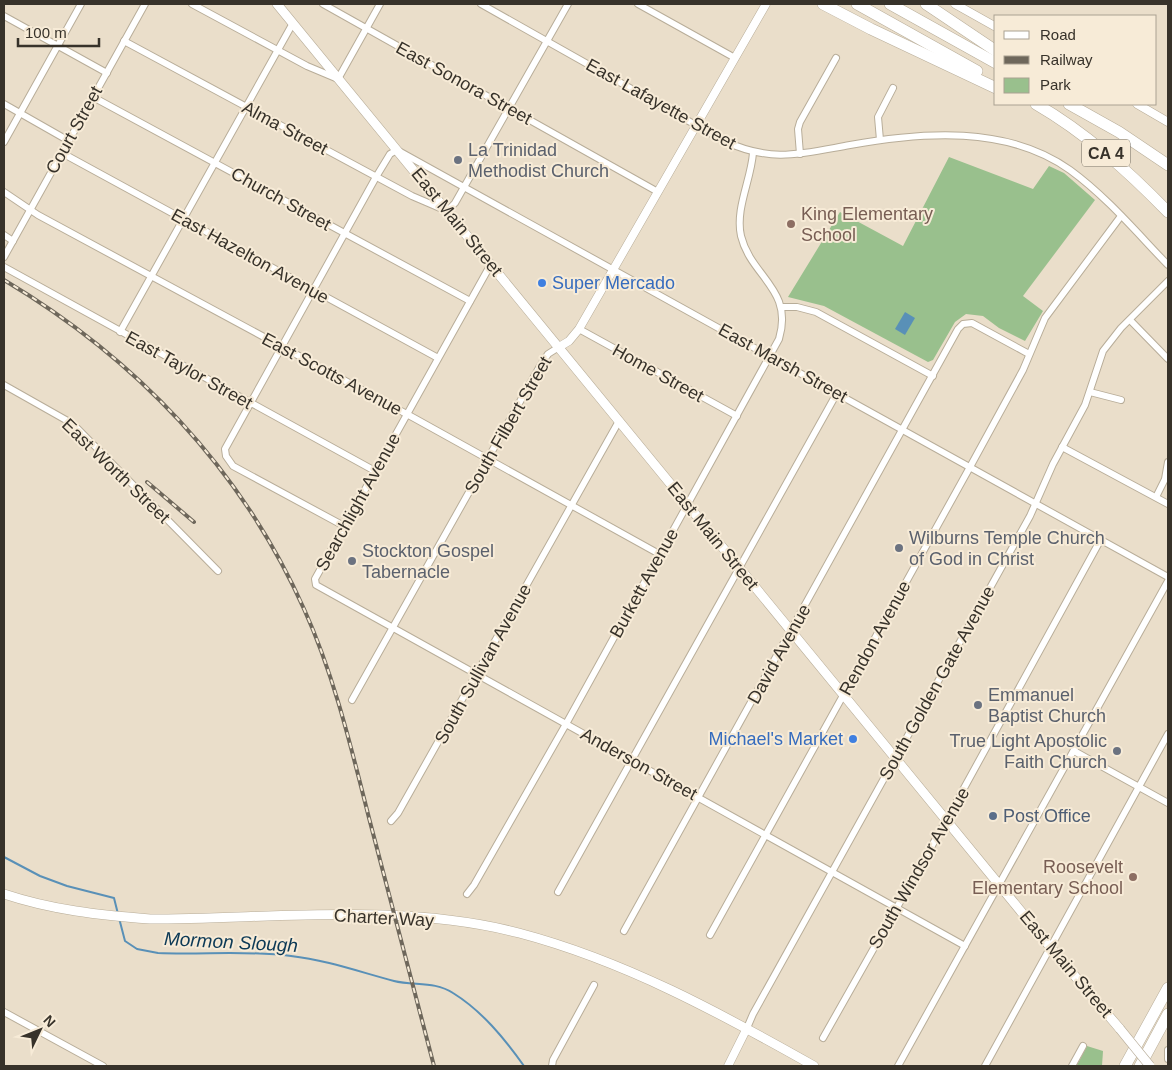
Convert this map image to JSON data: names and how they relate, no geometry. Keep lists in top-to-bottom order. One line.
{"streets":{"highway":["CA 4"],"main road":["East Main Street","Charter Way"],"street":["East Sonora Street","East Lafayette Street","Alma Street","Court Street","Church Street","East Hazelton Avenue","East Marsh Street","East Taylor Street","Home Street","East Scotts Avenue","South Filbert Street","East Worth Street","Searchlight Avenue","Burkett Avenue","Rendon Avenue","David Avenue","South Sullivan Avenue","South Golden Gate Avenue","Anderson Street","South Windsor Avenue"]},"crossings":[["East Sonora Street","South Filbert Street"],["East Lafayette Street","South Filbert Street"],["East Lafayette Street","Burkett Avenue"],["East Lafayette Street","Rendon Avenue"],["Alma Street","Court Street"],["Alma Street","East Main Street"],["Court Street","Church Street"],["Court Street","East Hazelton Avenue"],["Court Street","East Scotts Avenue"],["Church Street","Searchlight Avenue"],["East Main Street","East Marsh Street"],["East Main Street","South Filbert Street"],["East Main Street","Searchlight Avenue"],["East Main Street","Burkett Avenue"],["East Main Street","Rendon Avenue"],["East Main Street","David Avenue"],["East Main Street","South Sullivan Avenue"],["East Main Street","South Golden Gate Avenue"],["East Main Street","South Windsor Avenue"],["East Hazelton Avenue","Searchlight Avenue"],["East Marsh Street","South Filbert Street"],["East Marsh Street","Burkett Avenue"],["East Marsh Street","Rendon Avenue"],["East Marsh Street","David Avenue"],["East Marsh Street","South Golden Gate Avenue"],["East Marsh Street","South Windsor Avenue"],["East Taylor Street","Searchlight Avenue"],["Home Street","South Filbert Street"],["Home Street","Burkett Avenue"],["East Scotts Avenue","South Filbert Street"],["East Scotts Avenue","Searchlight Avenue"],["East Scotts Avenue","Burkett Avenue"],["East Scotts Avenue","South Sullivan Avenue"],["South Filbert Street","Anderson Street"],["Searchlight Avenue","Anderson Street"],["Burkett Avenue","Anderson Street"],["Rendon Avenue","David Avenue"],["Rendon Avenue","Anderson Street"],["David Avenue","Anderson Street"],["South Sullivan Avenue","Anderson Street"],["South Golden Gate Avenue","Anderson Street"],["South Golden Gate Avenue","Charter Way"],["Anderson Street","South Windsor Avenue"]],"water":["Mormon Slough"],"places":["La Trinidad Methodist Church","King Elementary School","Super Mercado","Wilburns Temple Church of God in Christ","Stockton Gospel Tabernacle","Emmanuel Baptist Church","Michael's Market","True Light Apostolic Faith Church","Post Office","Roosevelt Elementary School"],"legend":["Road","Railway","Park"],"scale_bar":"100 m","north":"top right"}
